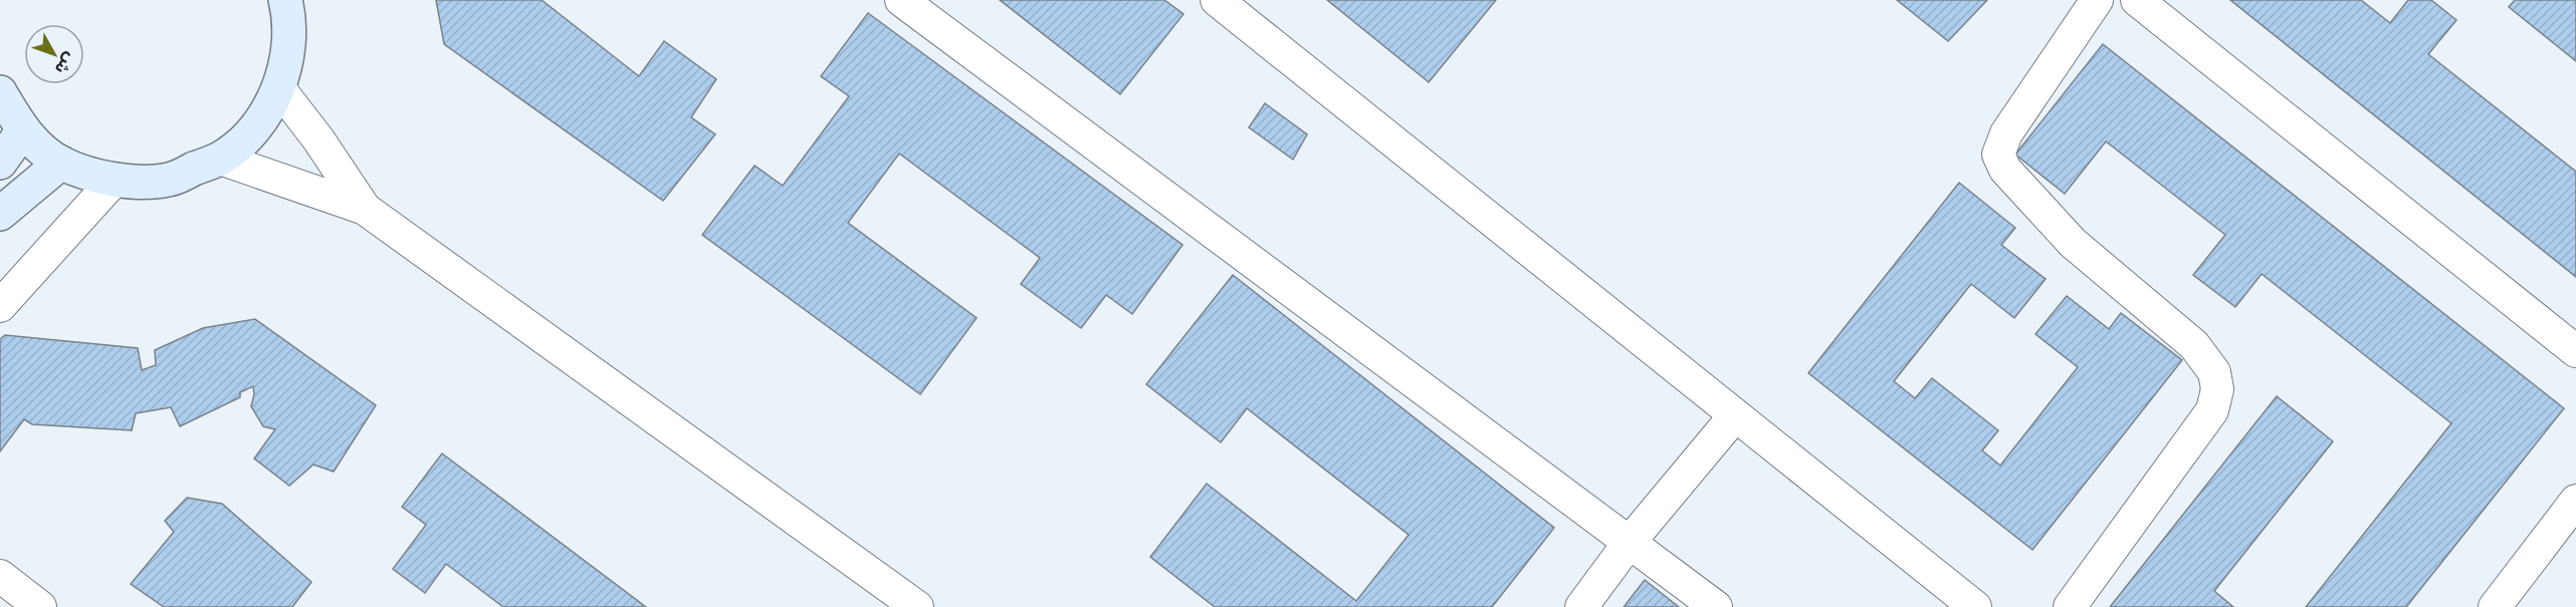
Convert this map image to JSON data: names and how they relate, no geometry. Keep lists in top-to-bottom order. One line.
{"north":"bottom right"}
